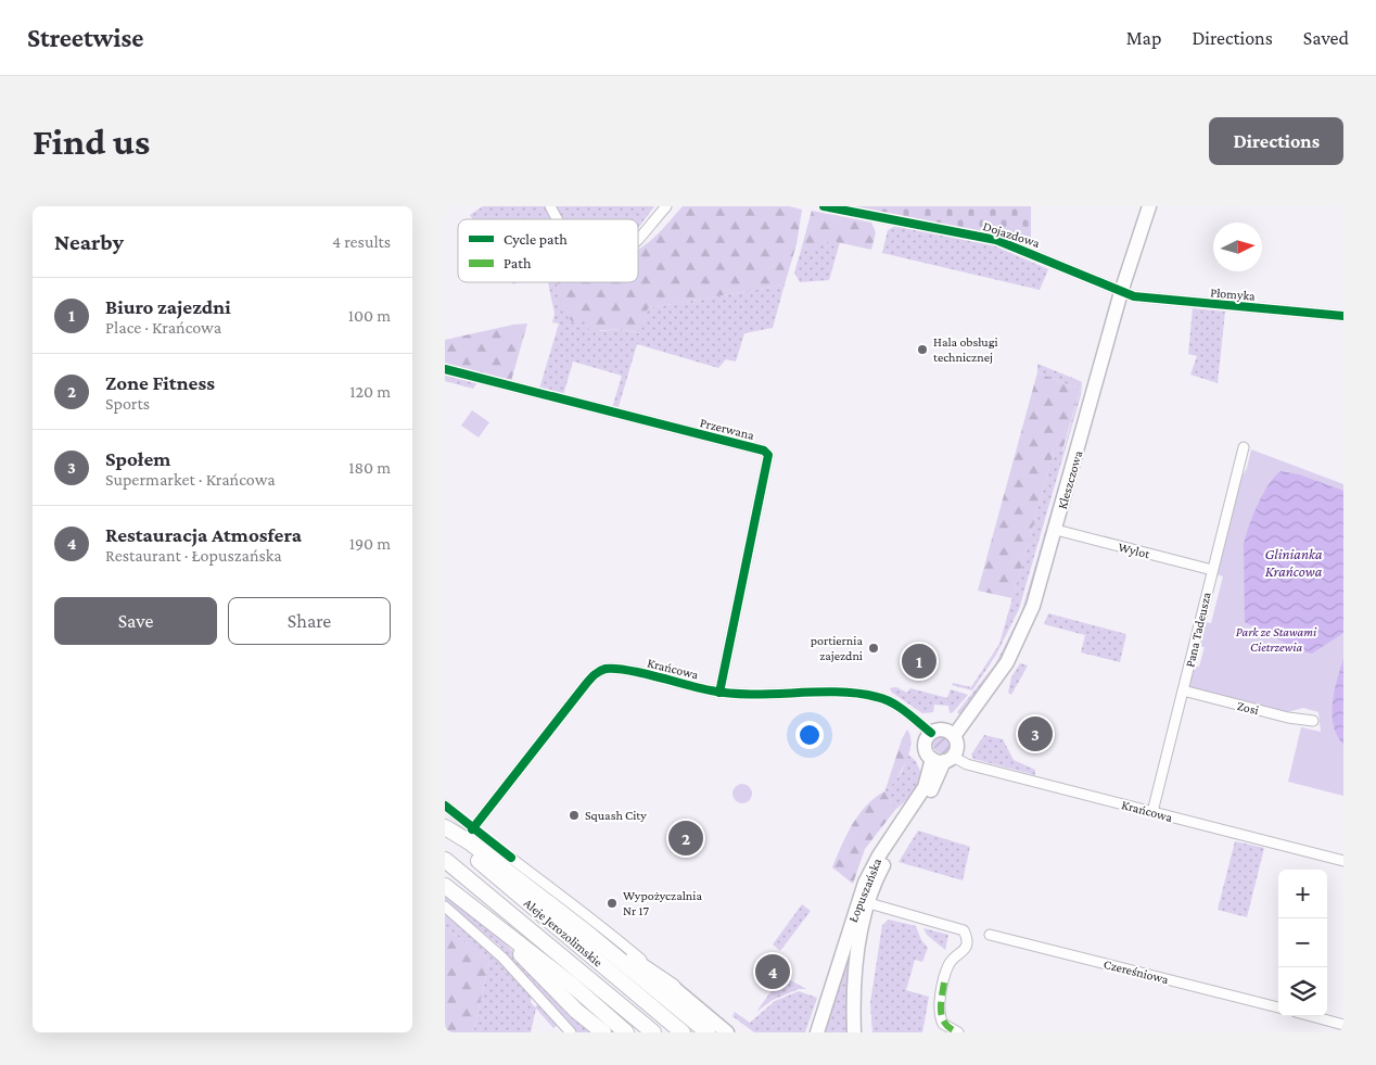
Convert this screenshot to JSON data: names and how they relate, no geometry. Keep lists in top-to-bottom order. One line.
{"streets":{"main road":["Kleszczowa","Łopuszańska","Aleje Jerozolimskie"],"street":["Dojazdowa","Płomyka","Przerwana","Wylot","Pana Tadeusza","Krańcowa","Zosi","Czereśniowa"]},"crossings":[["Dojazdowa","Płomyka"],["Dojazdowa","Kleszczowa"],["Płomyka","Kleszczowa"],["Przerwana","Krańcowa"],["Kleszczowa","Wylot"],["Kleszczowa","Krańcowa"],["Kleszczowa","Łopuszańska"],["Wylot","Pana Tadeusza"],["Pana Tadeusza","Krańcowa"],["Pana Tadeusza","Zosi"],["Krańcowa","Łopuszańska"],["Krańcowa","Aleje Jerozolimskie"]],"water":["Glinianka Krańcowa"],"parks":["Park ze Stawami Cietrzewia"],"places":["Hala obsługi technicznej","portiernia zajezdni","Squash City","Wypożyczalnia Nr 17"],"legend":["Cycle path","Path"],"north":"right","page":{"header":"Streetwise","nav":["Map","Directions","Saved"],"buttons":["Directions",["Save","Share"]],"title":"Find us","heading":["Nearby","4 results"],"list":[{"mark":"1","name":"Biuro zajezdni","note":"Place · Krańcowa","value":"100 m"},{"mark":"2","name":"Zone Fitness","note":"Sports","value":"120 m"},{"mark":"3","name":"Społem","note":"Supermarket · Krańcowa","value":"180 m"},{"mark":"4","name":"Restauracja Atmosfera","note":"Restaurant · Łopuszańska","value":"190 m"}],"pins":["1","3","2","4"],"map_buttons":["+","−"]}}
